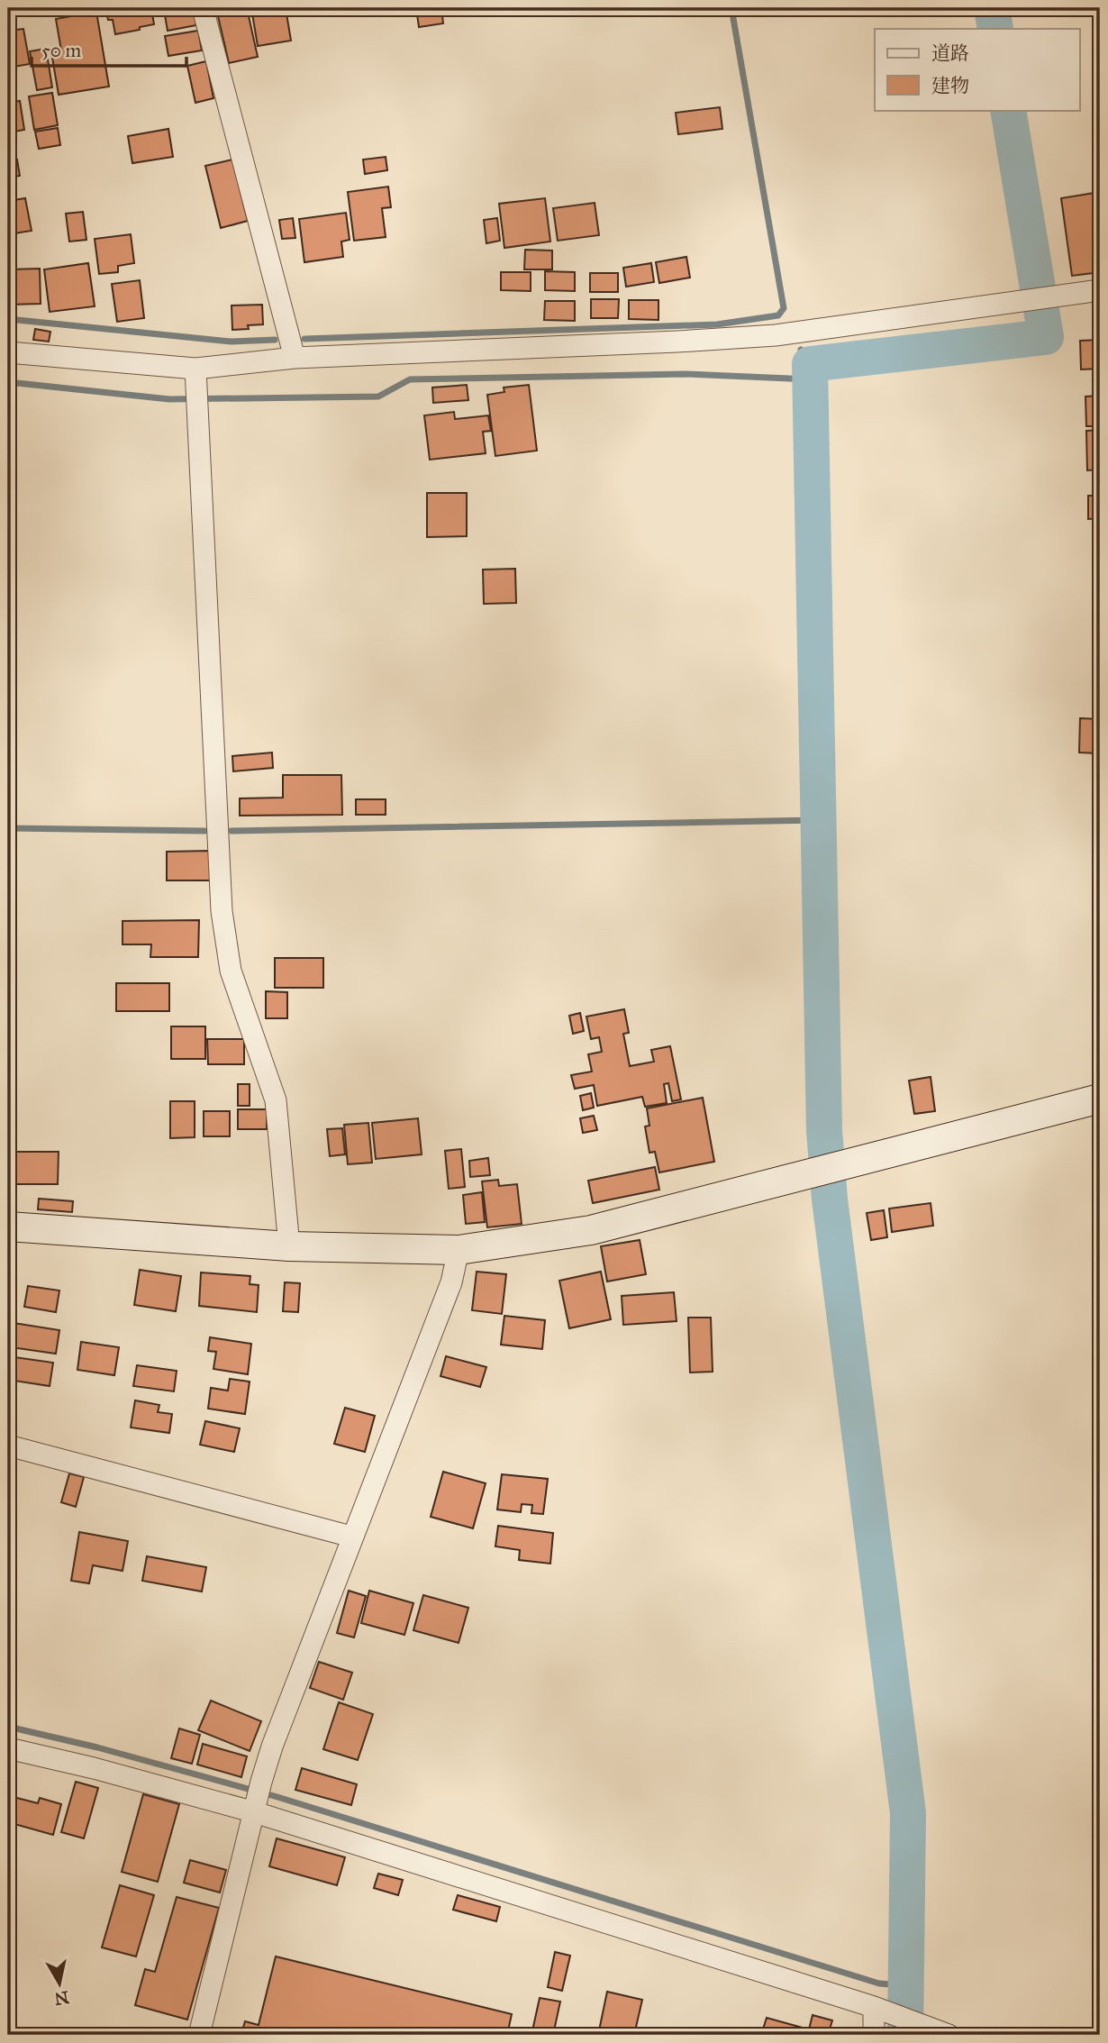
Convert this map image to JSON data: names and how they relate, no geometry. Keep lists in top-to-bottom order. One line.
{"legend":["道路","建物"],"scale_bar":"50 m","north":"bottom"}
